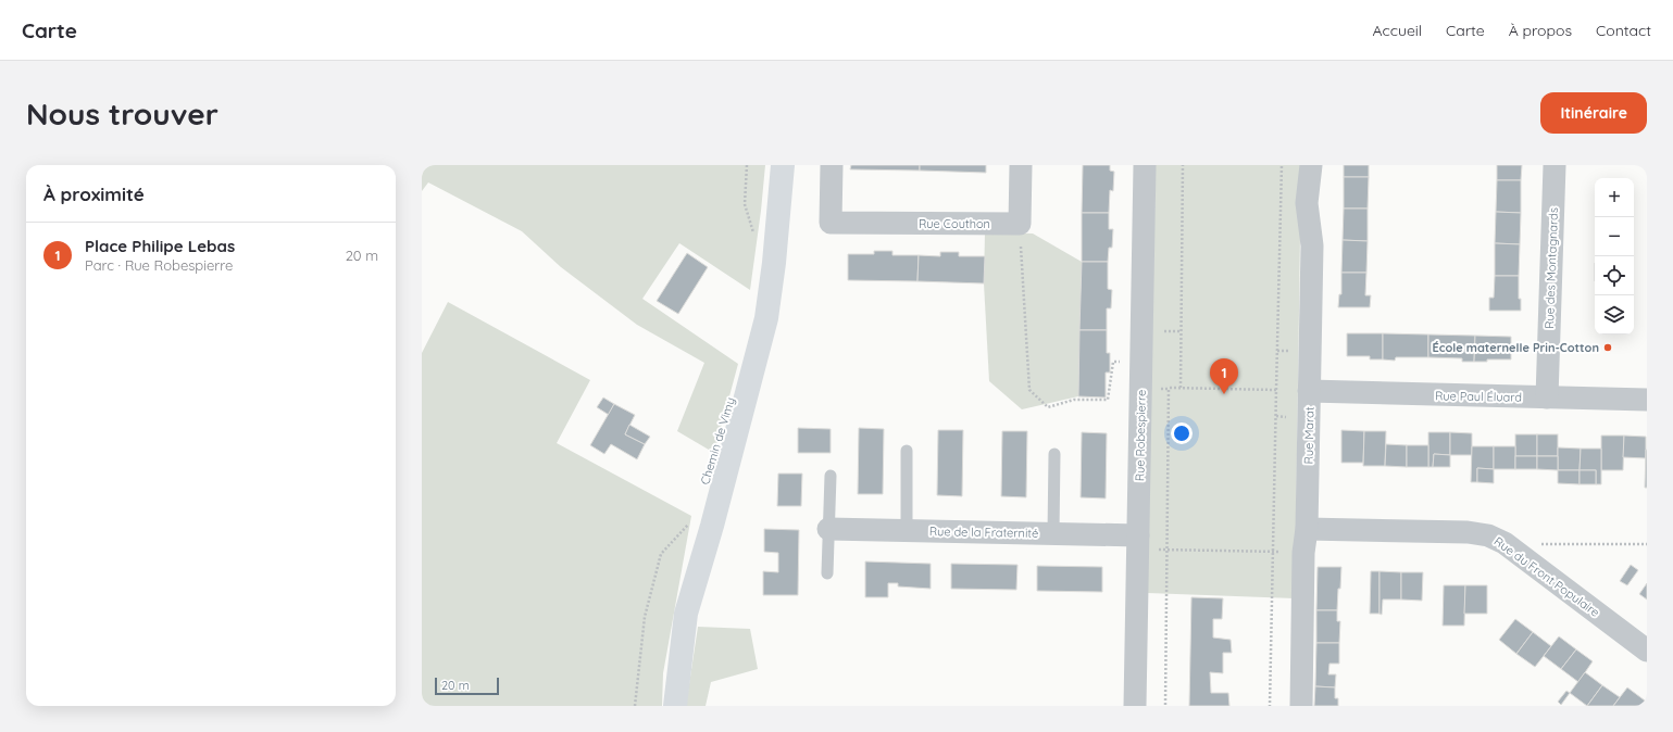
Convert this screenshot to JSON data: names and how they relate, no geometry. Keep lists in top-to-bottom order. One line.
{"streets":{"main road":["Chemin de Vimy"],"street":["Rue Couthon","Rue des Montagnards","Rue Paul Éluard","Rue Robespierre","Rue Marat","Rue de la Fraternité","Rue du Front Populaire"]},"crossings":[["Rue des Montagnards","Rue Paul Éluard"],["Rue Paul Éluard","Rue Marat"],["Rue Robespierre","Rue de la Fraternité"],["Rue Marat","Rue du Front Populaire"]],"places":["École maternelle Prin-Cotton"],"scale_bar":"20 m","page":{"header":"Carte","nav":["Accueil","Carte","À propos","Contact"],"buttons":"Itinéraire","title":"Nous trouver","heading":"À proximité","map_buttons":["+","−"],"list":[{"mark":"1","name":"Place Philipe Lebas","note":"Parc · Rue Robespierre","value":"20 m"}],"pins":"1","scale":"20 m"}}
